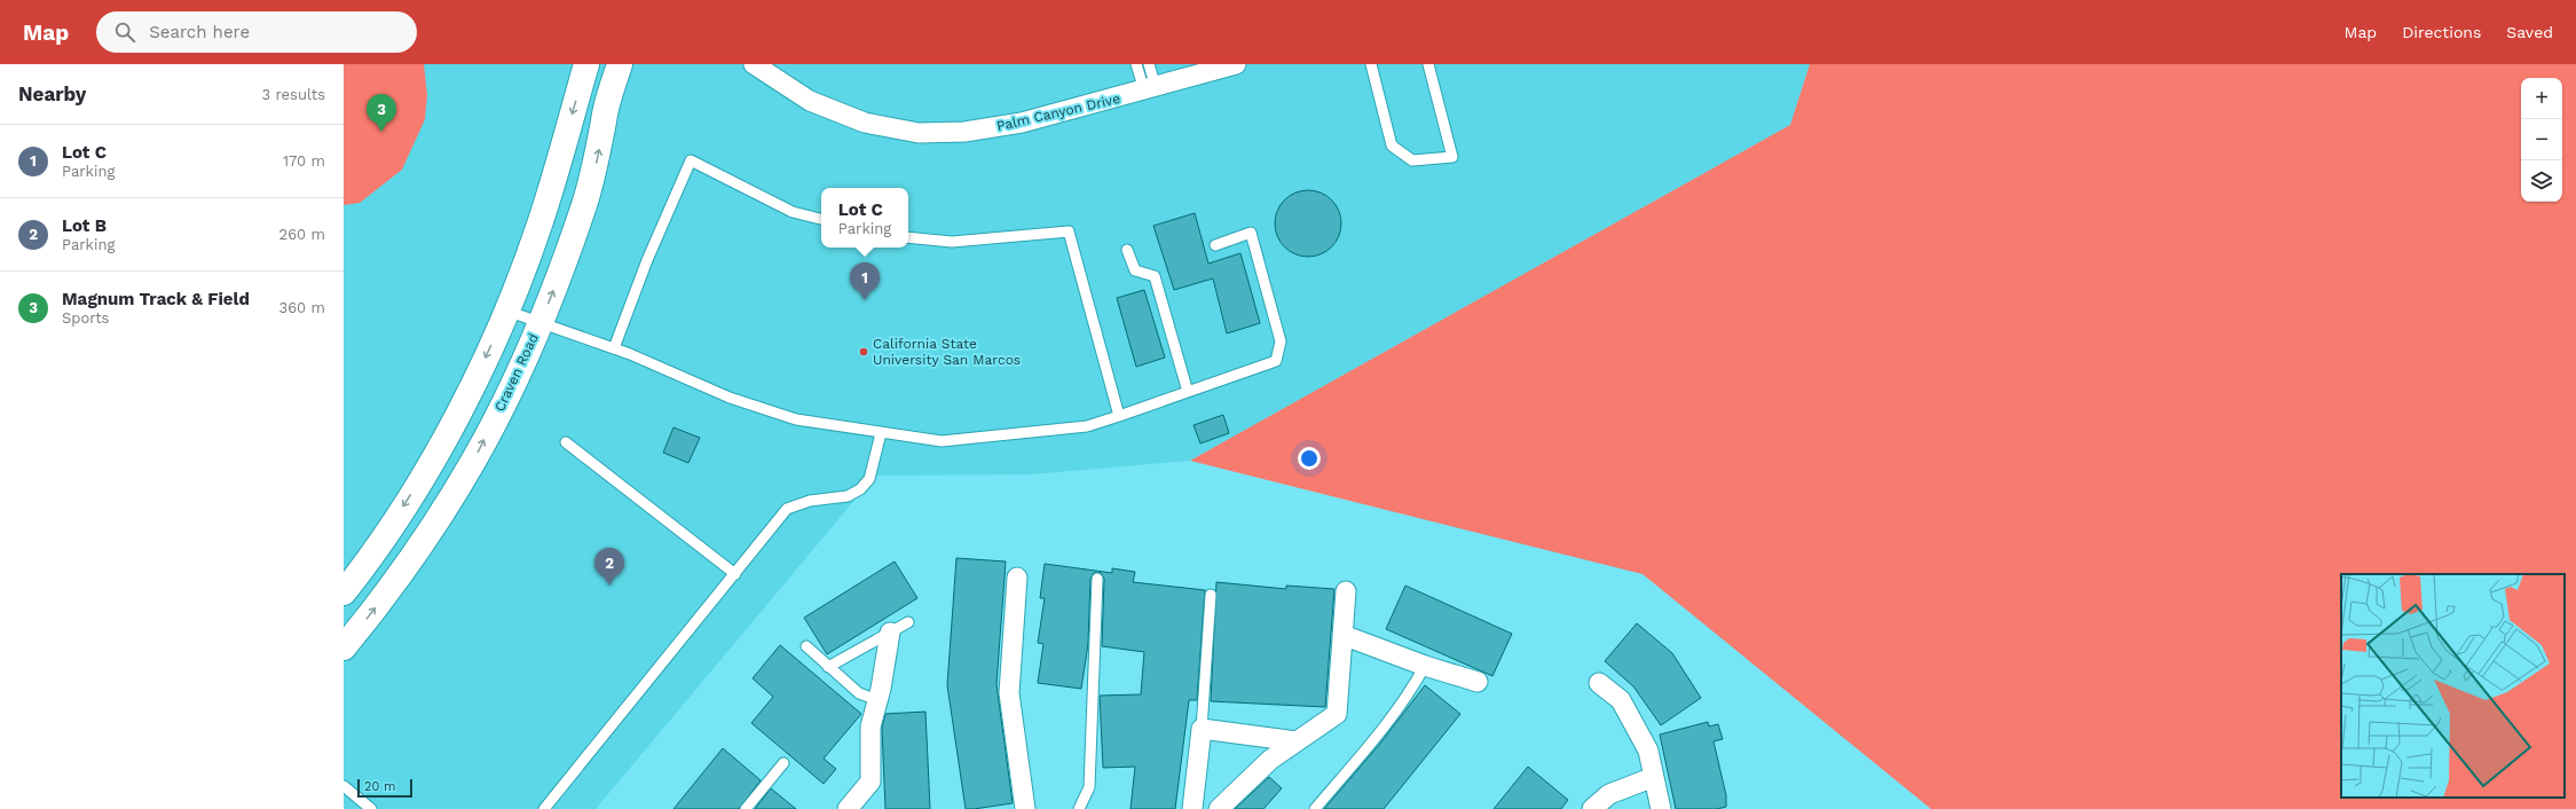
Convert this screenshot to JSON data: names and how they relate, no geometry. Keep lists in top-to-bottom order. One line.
{"streets":{"main road":["Craven Road"],"street":["Palm Canyon Drive"]},"places":["California State University San Marcos"],"scale_bar":"20 m","page":{"header":"Map","search":"Search here","nav":["Map","Directions","Saved"],"heading":["Nearby","3 results"],"map_buttons":["+","−"],"pins":["3","1","2"],"list":[{"mark":"1","name":"Lot C","note":"Parking","value":"170 m"},{"mark":"2","name":"Lot B","note":"Parking","value":"260 m"},{"mark":"3","name":"Magnum Track & Field","note":"Sports","value":"360 m"}],"popup":["Lot C","Parking"],"scale":"20 m"}}
